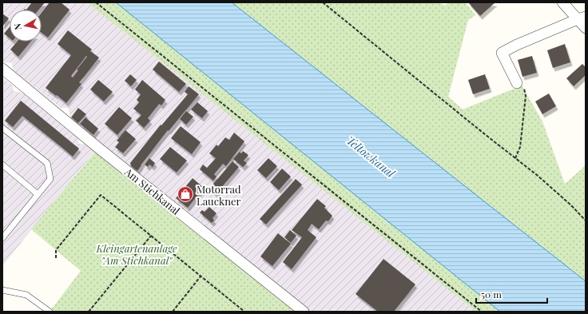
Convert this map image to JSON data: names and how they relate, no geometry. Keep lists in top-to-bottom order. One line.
{"streets":{"street":["Am Stichkanal"]},"water":["Teltowkanal"],"parks":["Kleingartenanlage \"Am Stichkanal\""],"places":{"shop":["Motorrad Lauckner"]},"scale_bar":"50 m","north":"left"}
